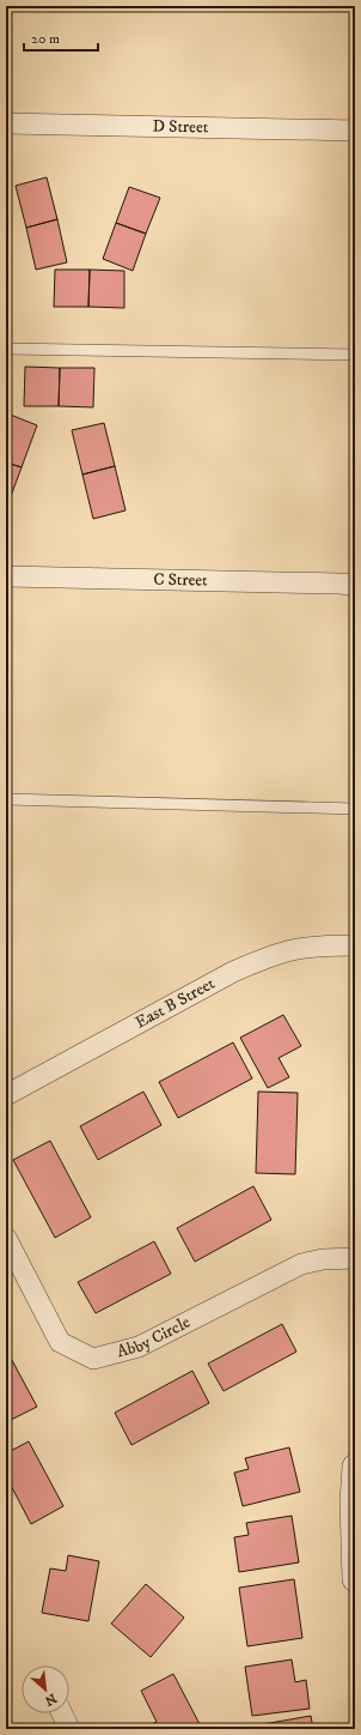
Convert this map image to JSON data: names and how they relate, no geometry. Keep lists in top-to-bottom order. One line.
{"streets":{"street":["D Street","C Street","East B Street","Abby Circle"]},"scale_bar":"20 m","north":"bottom right"}
